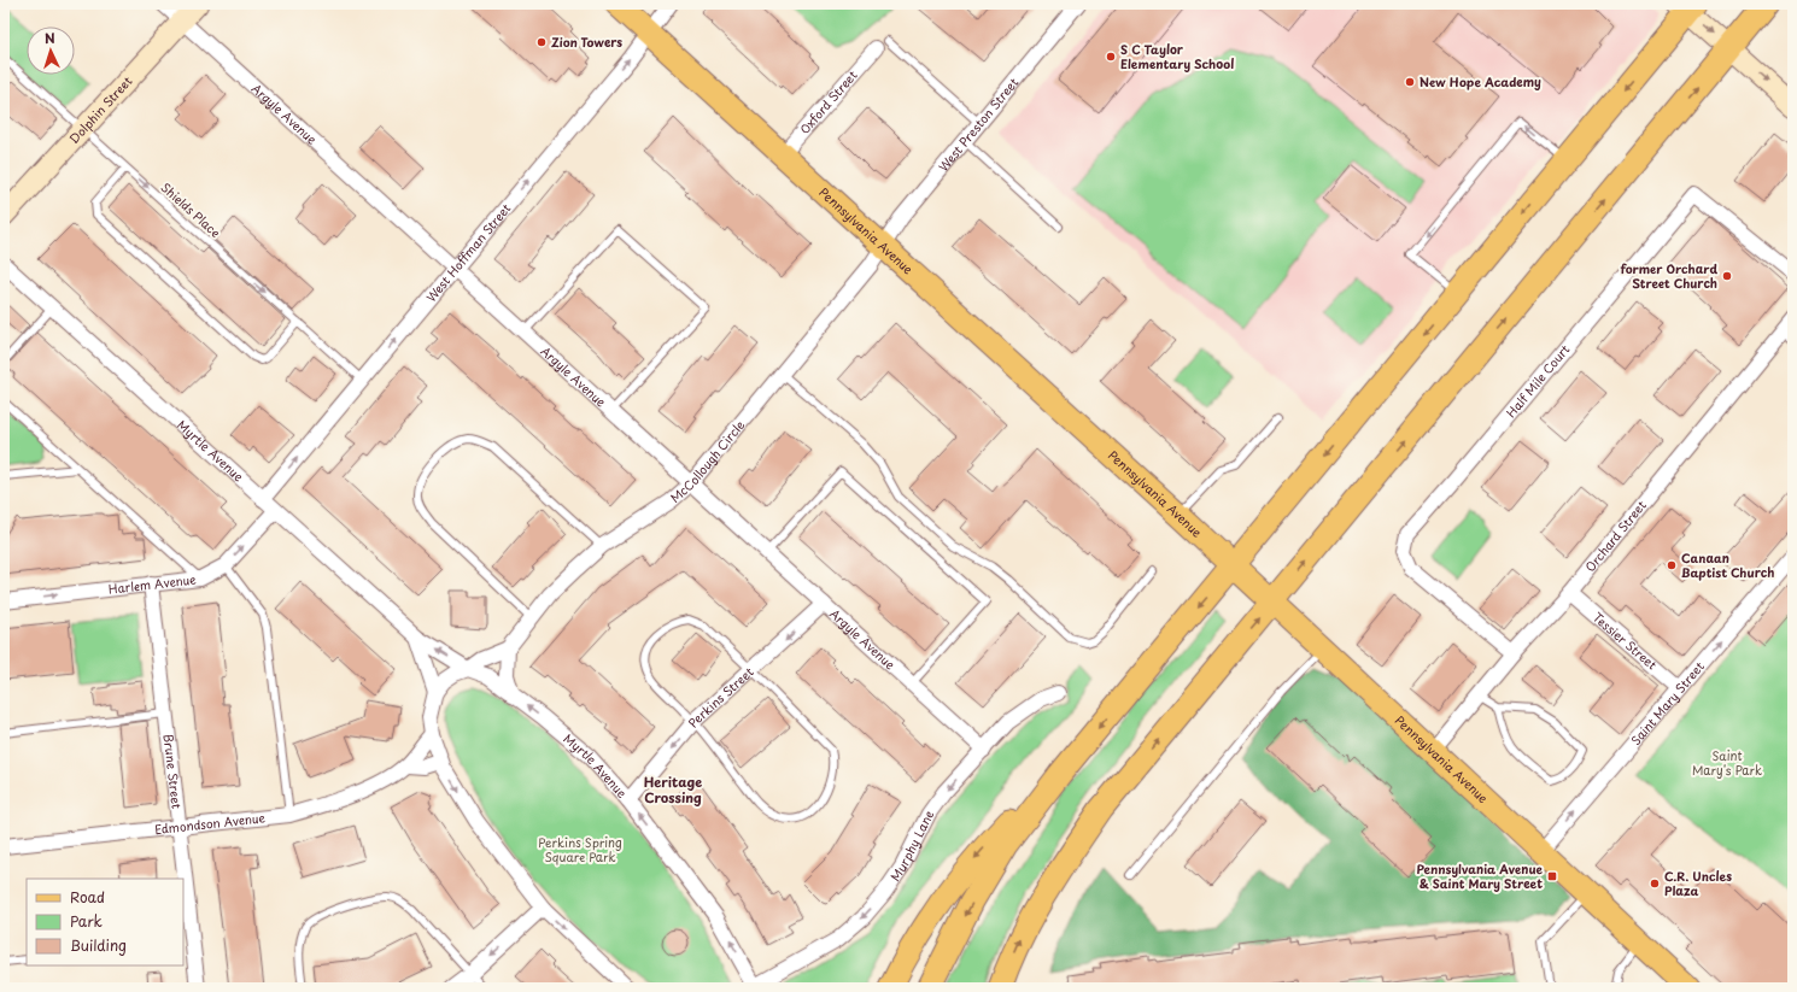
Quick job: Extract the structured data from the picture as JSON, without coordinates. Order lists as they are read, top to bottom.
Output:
{
  "streets": {
    "main road": ["Dolphin Street", "Pennsylvania Avenue"],
    "street": [
      "Oxford Street",
      "Argyle Avenue",
      "West Preston Street",
      "West Hoffman Street",
      "Half Mile Court",
      "Myrtle Avenue",
      "McCollough Circle",
      "Orchard Street",
      "Harlem Avenue",
      "Tessier Street",
      "Perkins Street",
      "Saint Mary Street",
      "Brune Street",
      "Edmondson Avenue",
      "Murphy Lane"
    ],
    "lane": ["Shields Place"]
  },
  "crossings": [
    ["Oxford Street", "Pennsylvania Avenue"],
    ["Dolphin Street", "Argyle Avenue"],
    ["Dolphin Street", "Shields Place"],
    ["Argyle Avenue", "West Hoffman Street"],
    ["Argyle Avenue", "McCollough Circle"],
    ["Argyle Avenue", "Perkins Street"],
    ["Argyle Avenue", "Murphy Lane"],
    ["West Preston Street", "Pennsylvania Avenue"],
    ["West Preston Street", "McCollough Circle"],
    ["Shields Place", "West Hoffman Street"],
    ["Pennsylvania Avenue", "West Hoffman Street"],
    ["Pennsylvania Avenue", "McCollough Circle"],
    ["Pennsylvania Avenue", "Orchard Street"],
    ["Pennsylvania Avenue", "Saint Mary Street"],
    ["West Hoffman Street", "Myrtle Avenue"],
    ["Half Mile Court", "Orchard Street"],
    ["Myrtle Avenue", "Harlem Avenue"],
    ["Myrtle Avenue", "Perkins Street"],
    ["Myrtle Avenue", "Murphy Lane"],
    ["Orchard Street", "Tessier Street"],
    ["Harlem Avenue", "Brune Street"],
    ["Tessier Street", "Saint Mary Street"],
    ["Brune Street", "Edmondson Avenue"]
  ],
  "one_way": [
    "Shields Place",
    "West Hoffman Street",
    "Harlem Avenue",
    "Perkins Street",
    "Saint Mary Street",
    "Murphy Lane"
  ],
  "districts": ["Heritage Crossing"],
  "parks": ["Saint Mary's Park", "Perkins Spring Square Park"],
  "places": {
    "other": [
      "Zion Towers",
      "S C Taylor Elementary School",
      "New Hope Academy",
      "former Orchard Street Church",
      "Canaan Baptist Church",
      "C.R. Uncles Plaza"
    ],
    "transit": ["Pennsylvania Avenue & Saint Mary Street"]
  },
  "legend": ["Road", "Park", "Building"],
  "north": "top"
}
